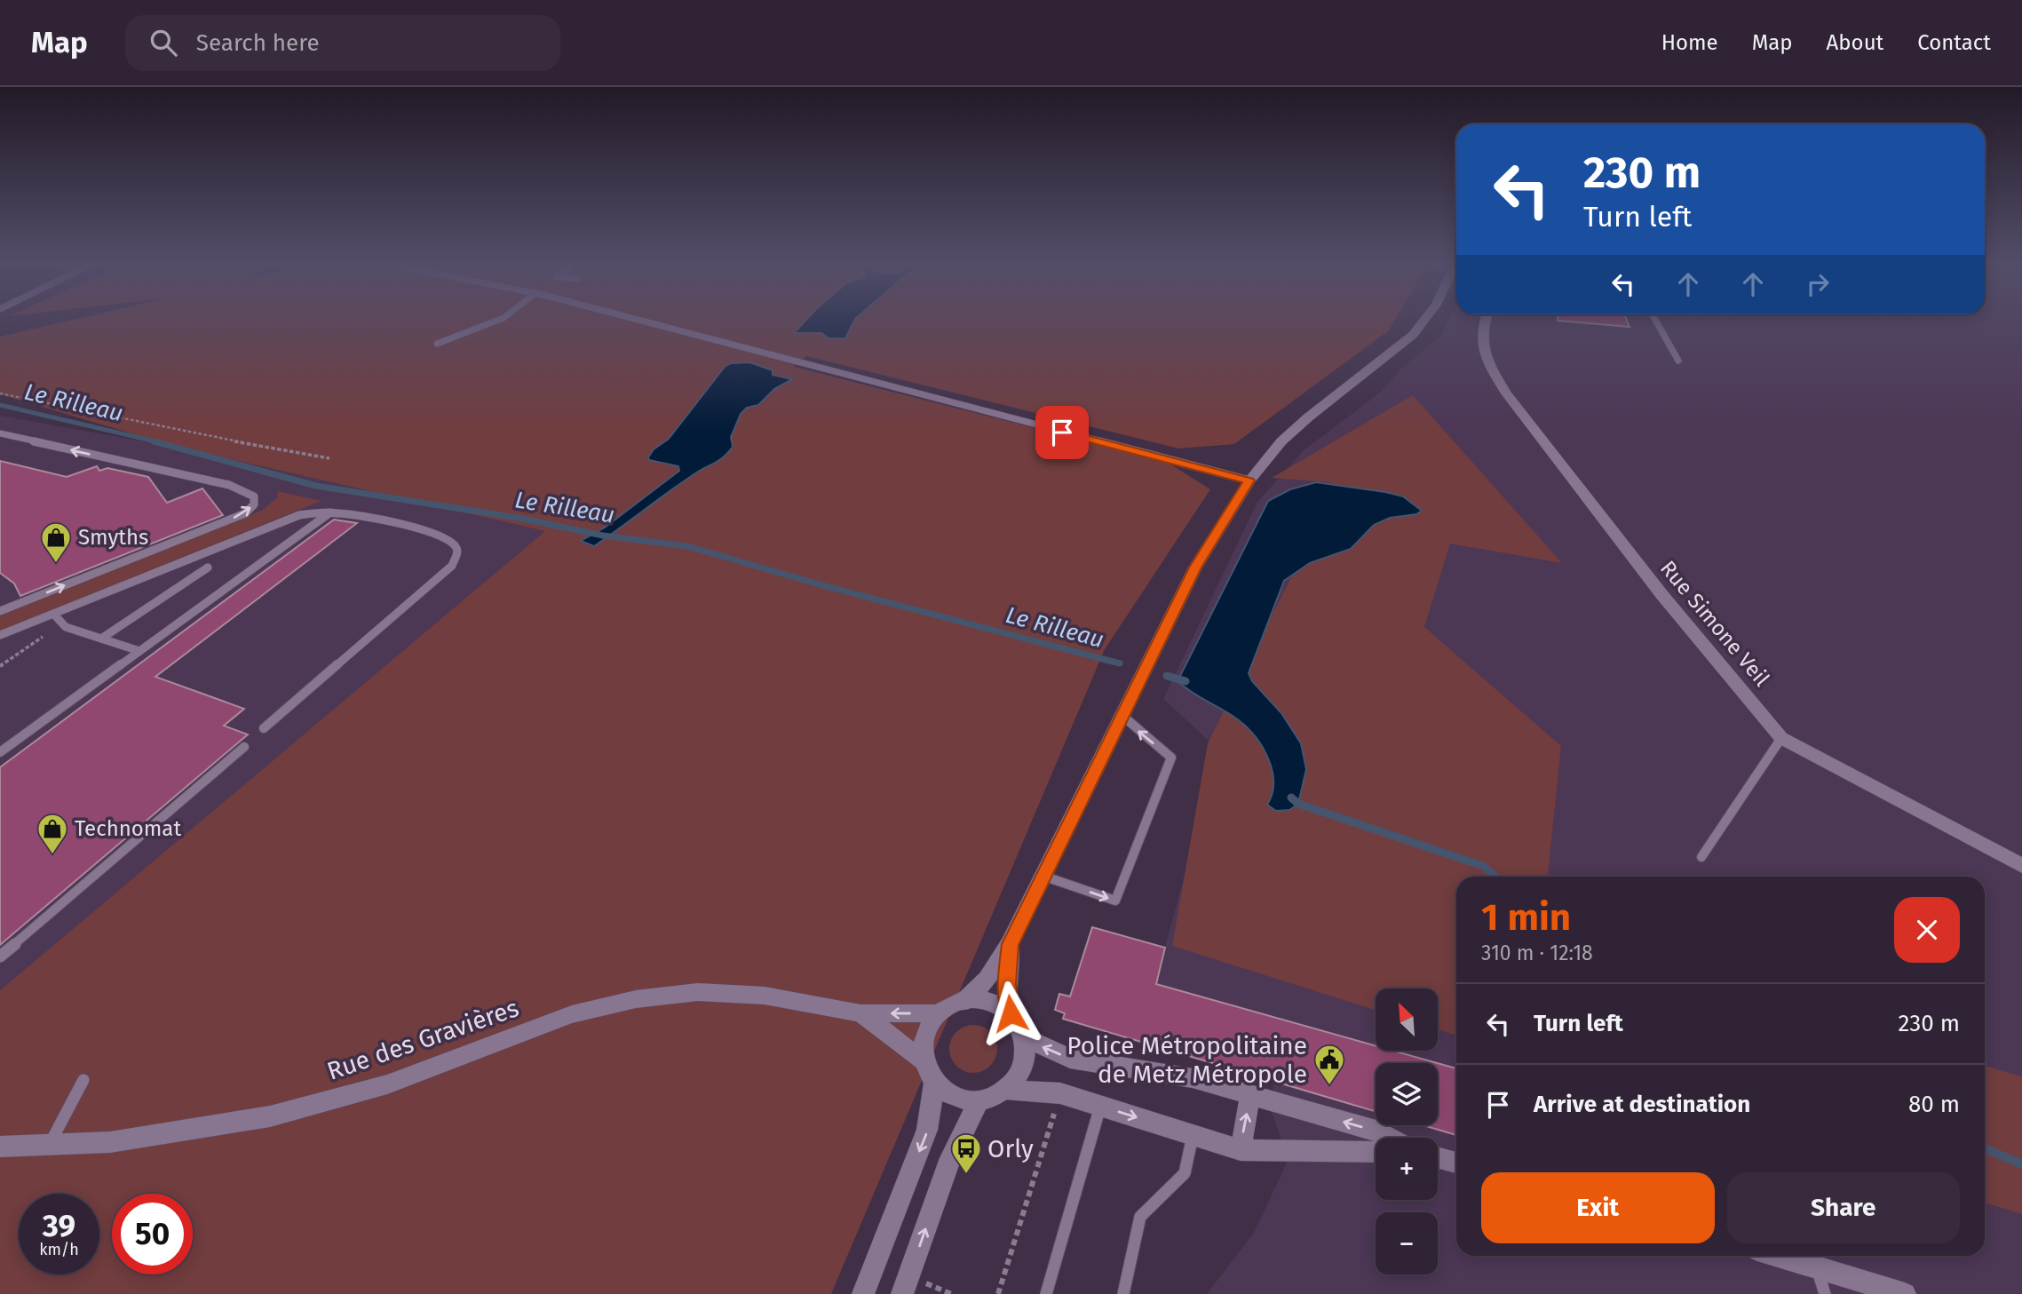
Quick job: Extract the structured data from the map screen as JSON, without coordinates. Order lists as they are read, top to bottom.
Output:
{
  "streets": {
    "main road": ["Rue Simone Veil", "Rue des Gravières"]
  },
  "water": ["Le Rilleau"],
  "places": {
    "shop": ["Smyths", "Technomat"],
    "public building": ["Police Métropolitaine de Metz Métropole"],
    "bus stop": ["Orly"]
  },
  "north": "top left",
  "page": {
    "header": "Map",
    "search": "Search here",
    "nav": [
      "Home",
      "Map",
      "About",
      "Contact"
    ],
    "turn": ["230 m", "Turn left"],
    "heading": ["1 min", "310 m · 12:18"],
    "list": [
      {
        "name": "Turn left",
        "value": "230 m"
      },
      {
        "name": "Arrive at destination",
        "value": "80 m"
      }
    ],
    "map_buttons": ["+", "−"],
    "buttons": ["Exit", "Share"],
    "speed": "39 km/h",
    "limit": "50"
  }
}
